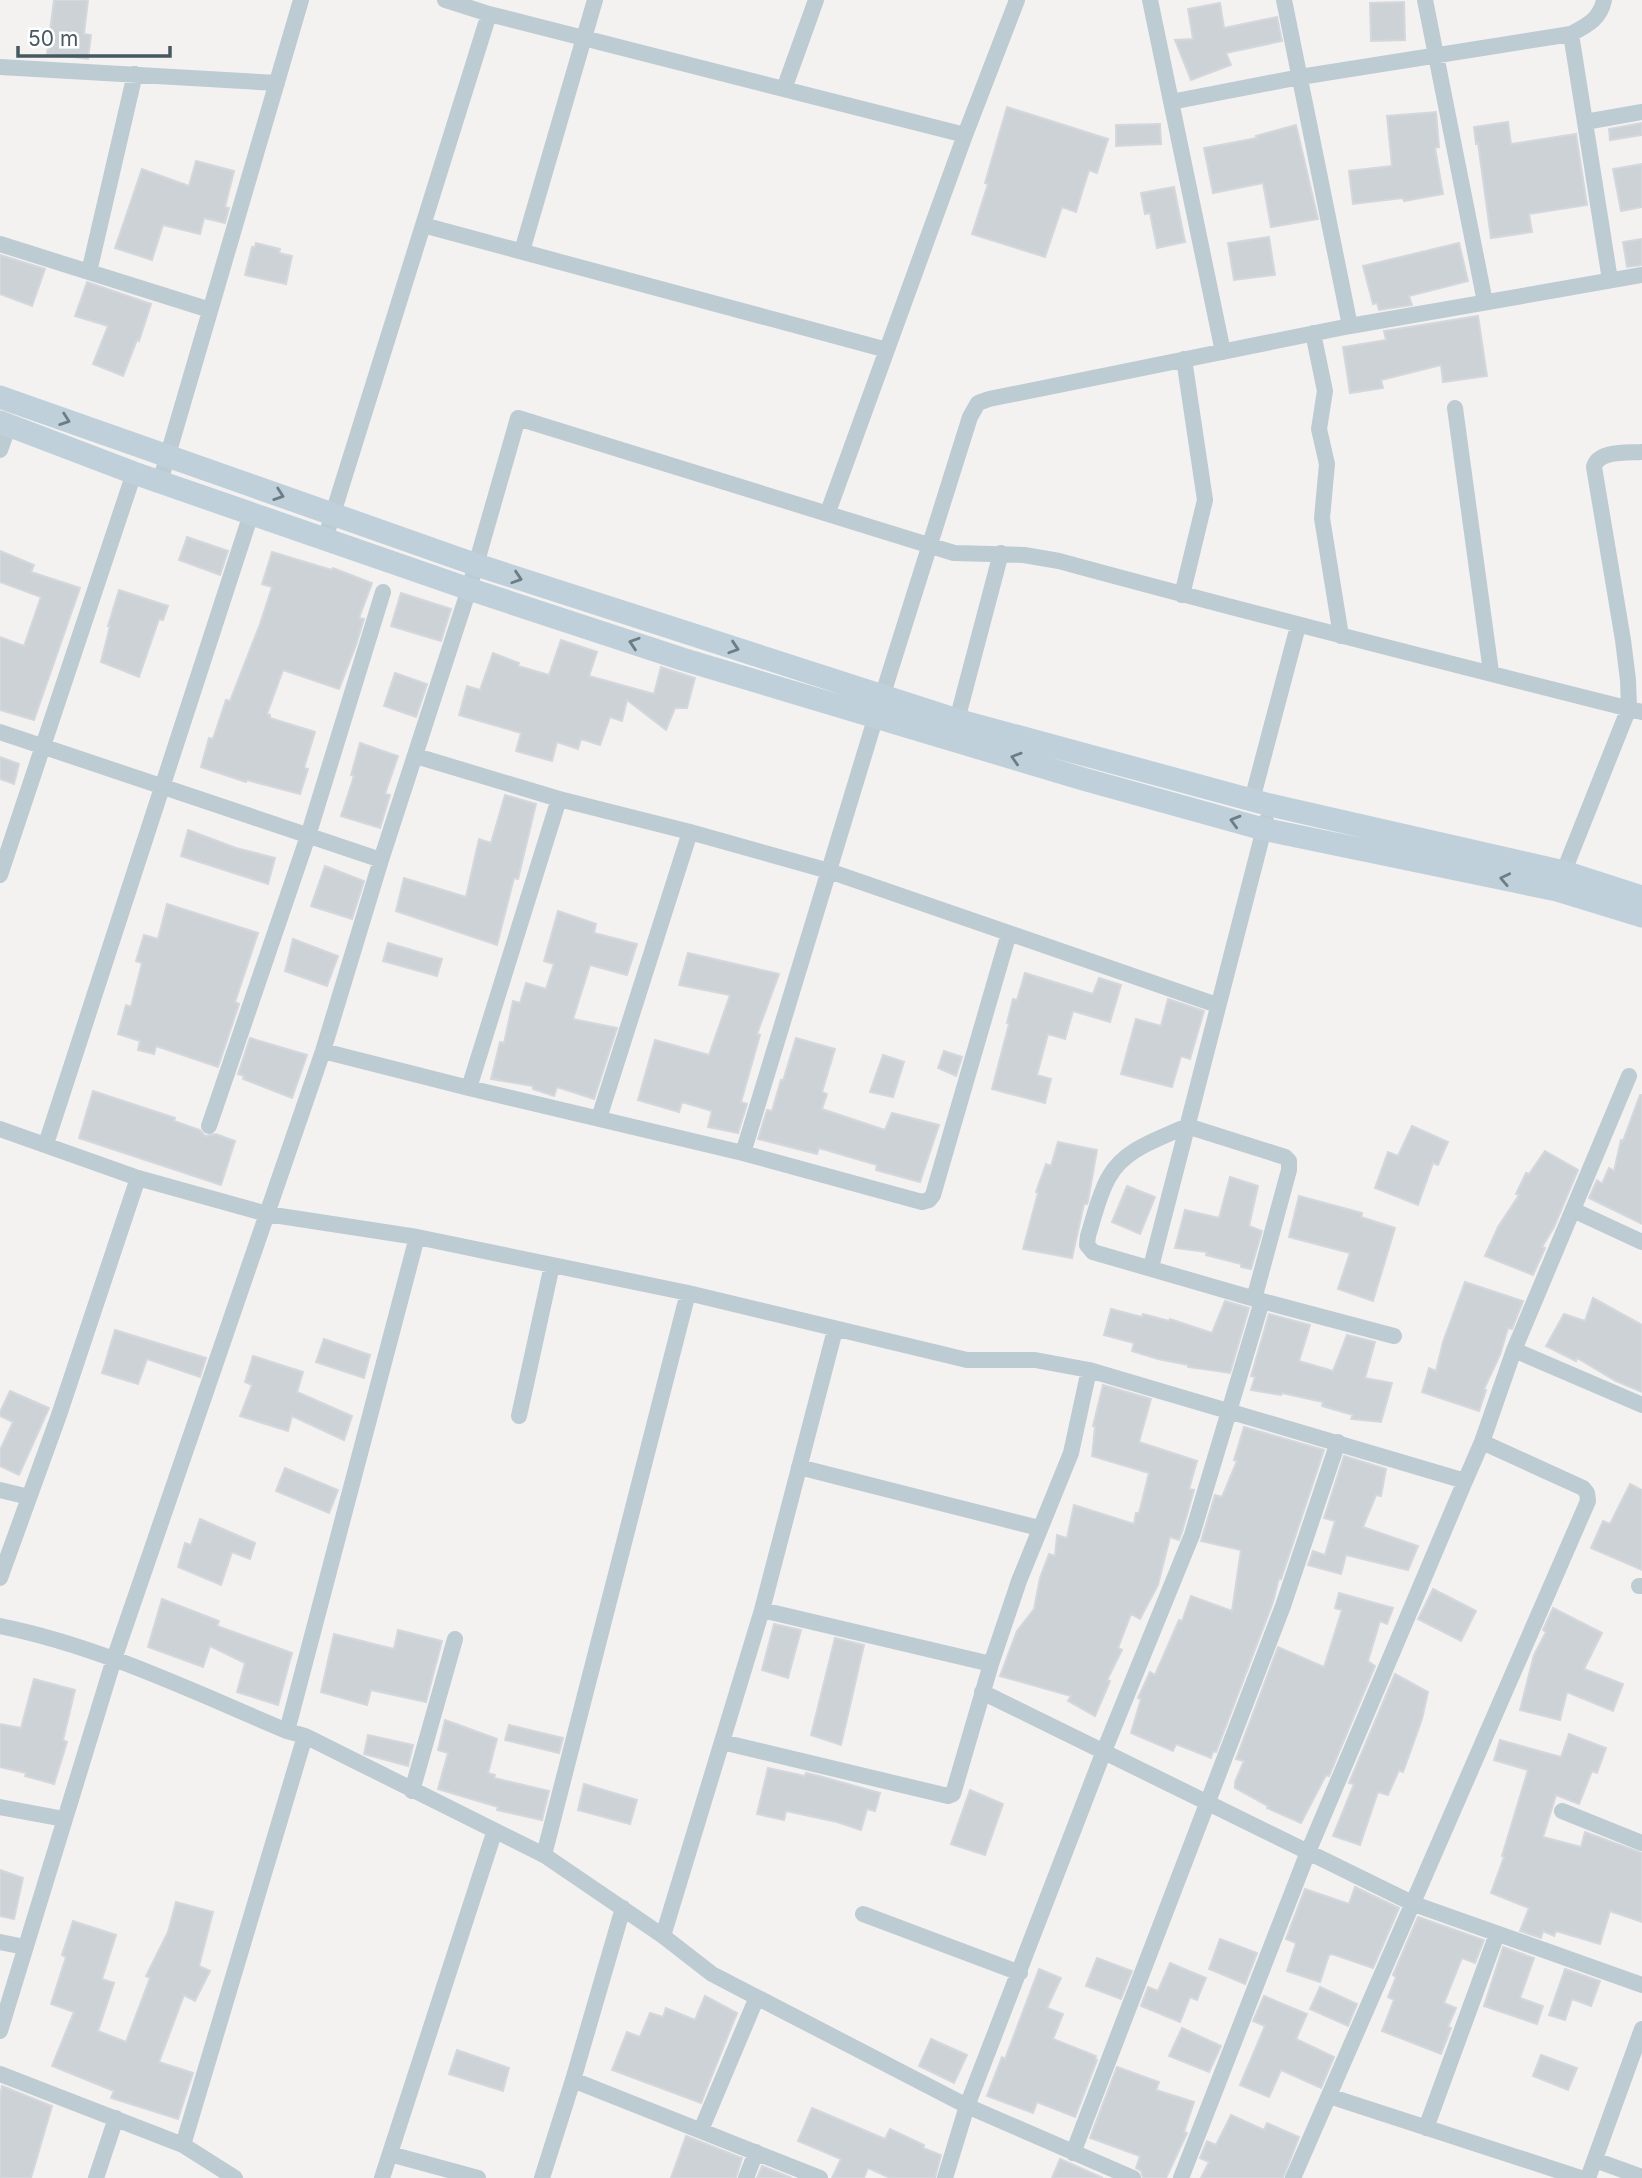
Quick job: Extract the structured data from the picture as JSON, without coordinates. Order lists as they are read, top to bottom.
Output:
{
  "scale_bar": "50 m"
}
